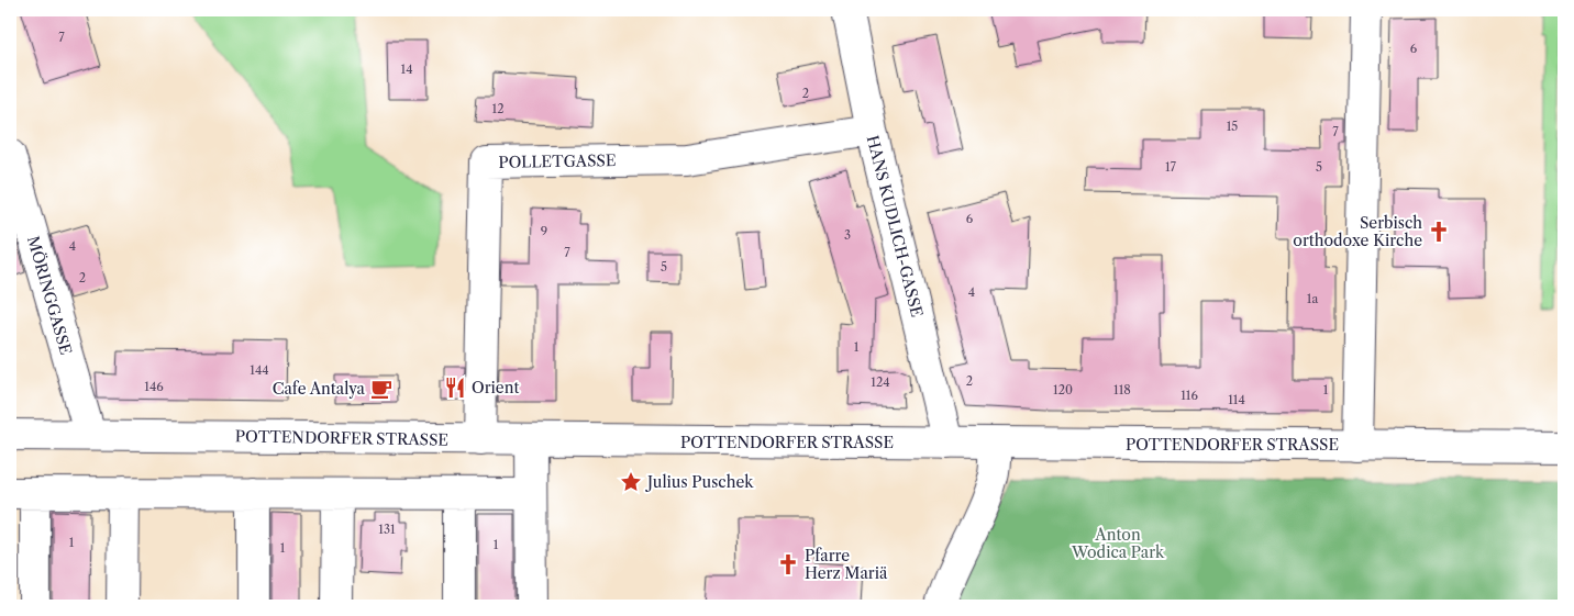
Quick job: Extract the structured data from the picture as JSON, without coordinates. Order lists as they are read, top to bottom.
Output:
{
  "streets": {
    "street": [
      "POLLETGASSE",
      "HANS KUDLICH-GASSE",
      "MÖRINGGASSE",
      "POTTENDORFER STRASSE"
    ]
  },
  "crossings": [
    ["POLLETGASSE", "HANS KUDLICH-GASSE"],
    ["POLLETGASSE", "POTTENDORFER STRASSE"],
    ["HANS KUDLICH-GASSE", "POTTENDORFER STRASSE"],
    ["MÖRINGGASSE", "POTTENDORFER STRASSE"]
  ],
  "parks": ["Anton Wodica Park"],
  "places": {
    "church": ["Serbisch orthodoxe Kirche", "Pfarre Herz Mariä"],
    "restaurant": ["Orient"],
    "cafe": ["Cafe Antalya"],
    "place": ["Julius Puschek"]
  },
  "house_numbers": [
    "7",
    "6",
    "14",
    "2",
    "12",
    "15",
    "7",
    "17",
    "5",
    "6",
    "9",
    "3",
    "4",
    "7",
    "5",
    "2",
    "4",
    "1a",
    "1",
    "144",
    "2",
    "124",
    "146",
    "120",
    "118",
    "1",
    "116",
    "114",
    "131",
    "1",
    "1",
    "1"
  ]
}
